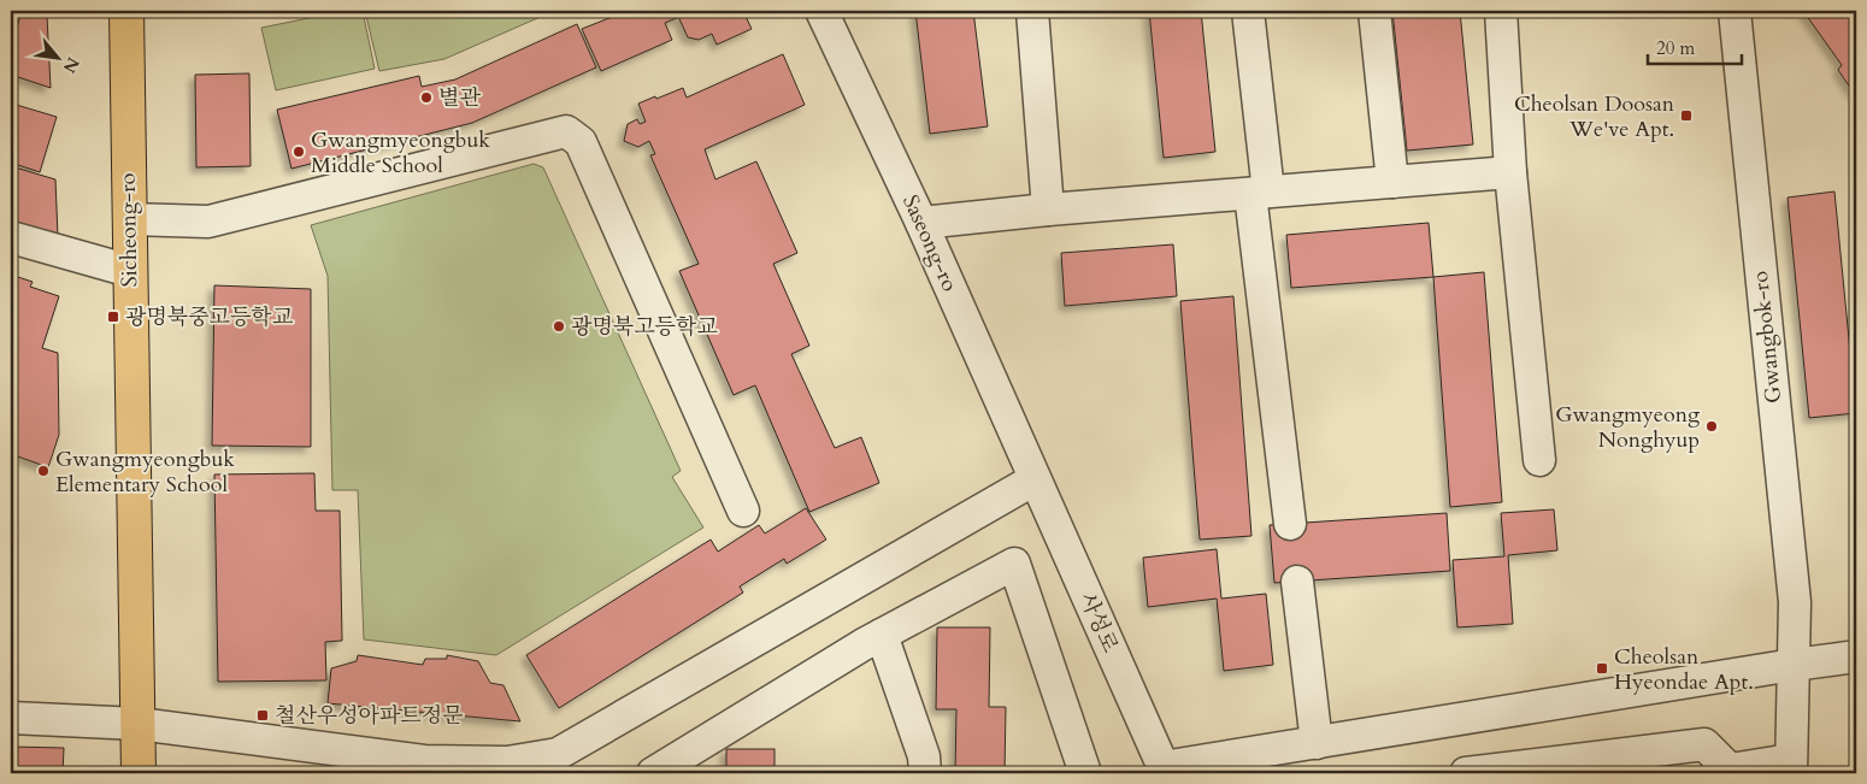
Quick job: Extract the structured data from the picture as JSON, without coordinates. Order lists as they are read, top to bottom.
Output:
{
  "streets": {
    "main road": ["Sicheong-ro"],
    "street": ["Saseong-ro", "Gwangbok-ro", "사성로"]
  },
  "crossings": [
    ["Saseong-ro", "사성로"]
  ],
  "places": {
    "other": [
      "별관",
      "Gwangmyeongbuk Middle School",
      "광명북고등학교",
      "Gwangmyeong Nonghyup",
      "Gwangmyeongbuk Elementary School"
    ],
    "transit": [
      "Cheolsan Doosan We've Apt.",
      "광명북중고등학교",
      "Cheolsan Hyeondae Apt.",
      "철산우성아파트정문"
    ]
  },
  "scale_bar": "20 m",
  "north": "bottom right"
}
